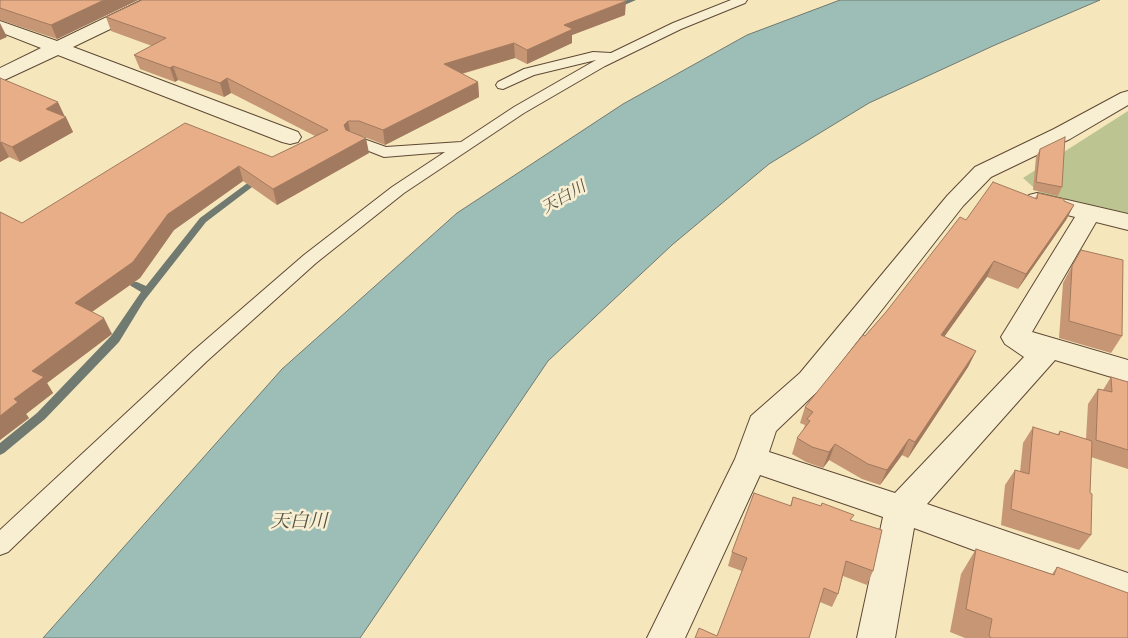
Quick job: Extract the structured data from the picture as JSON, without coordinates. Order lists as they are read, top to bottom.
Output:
{
  "water": ["天白川"]
}
